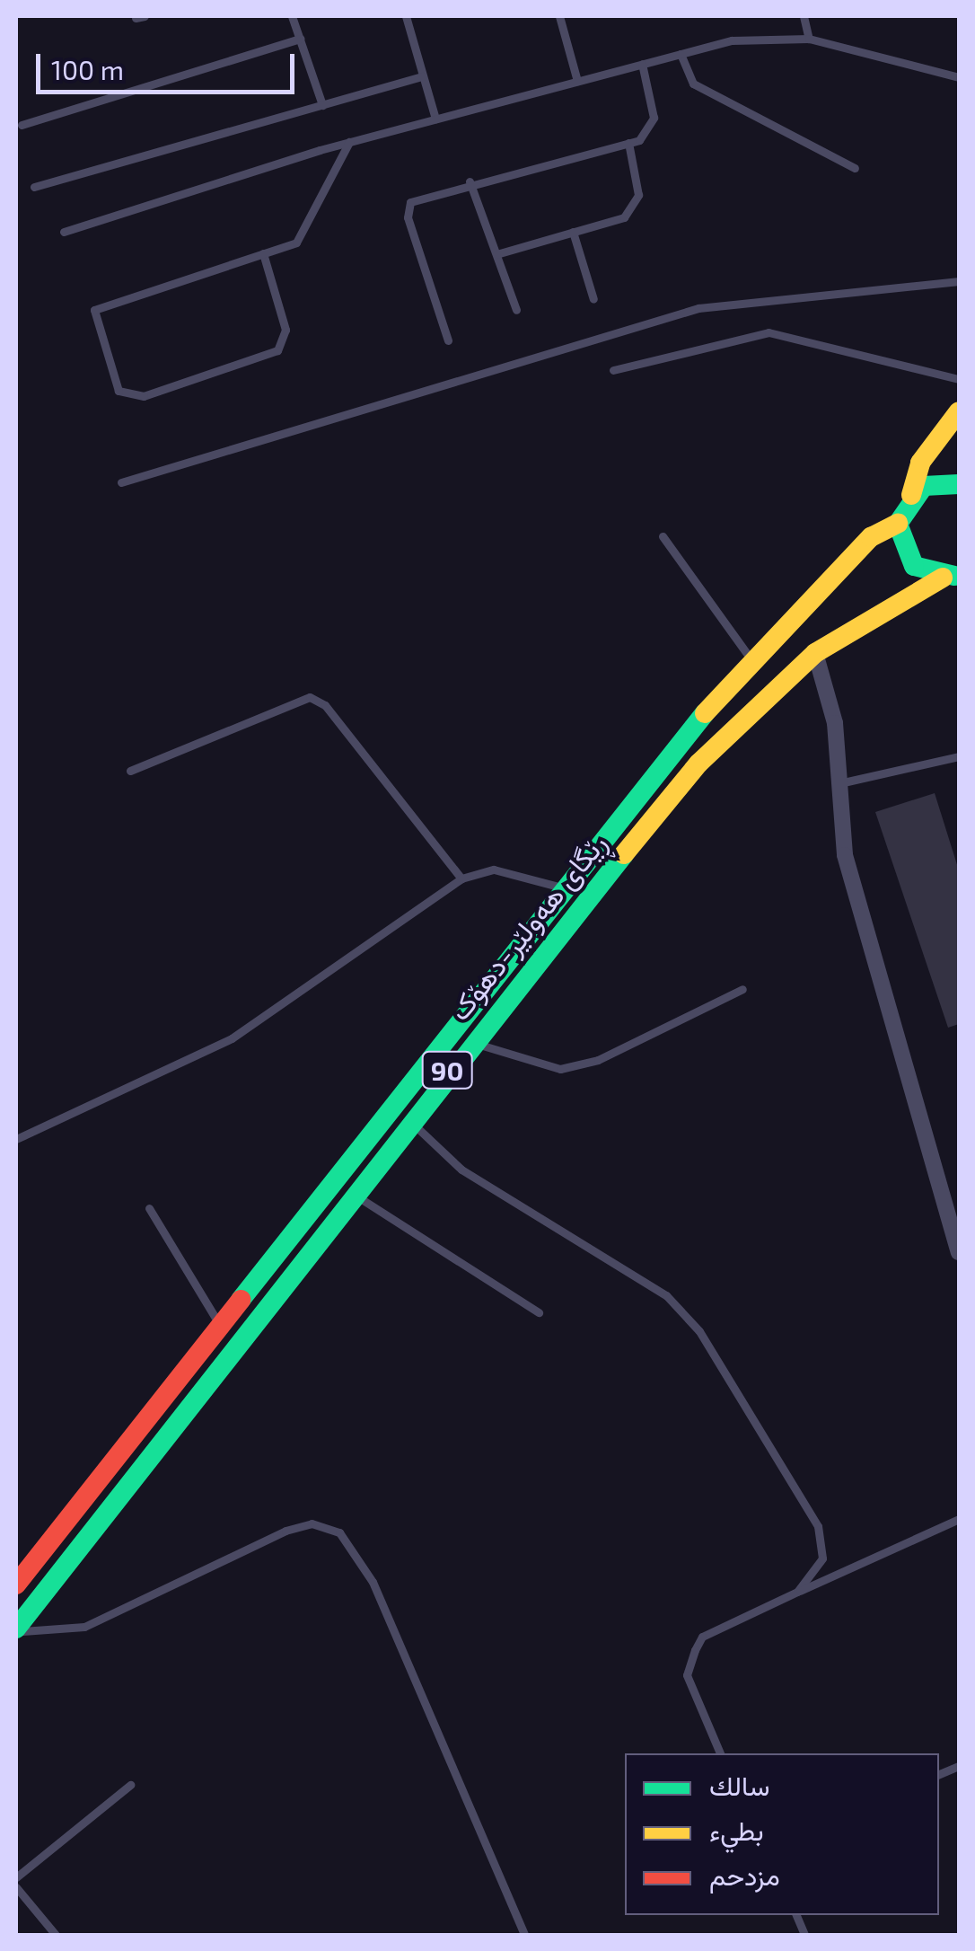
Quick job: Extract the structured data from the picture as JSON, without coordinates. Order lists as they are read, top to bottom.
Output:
{
  "streets": {
    "main road": ["ڕێگای هەولێر-دهۆک", "90"]
  },
  "crossings": [
    ["ڕێگای هەولێر-دهۆک", "90"]
  ],
  "legend": ["سالك", "بطيء", "مزدحم"],
  "scale_bar": "100 m"
}
